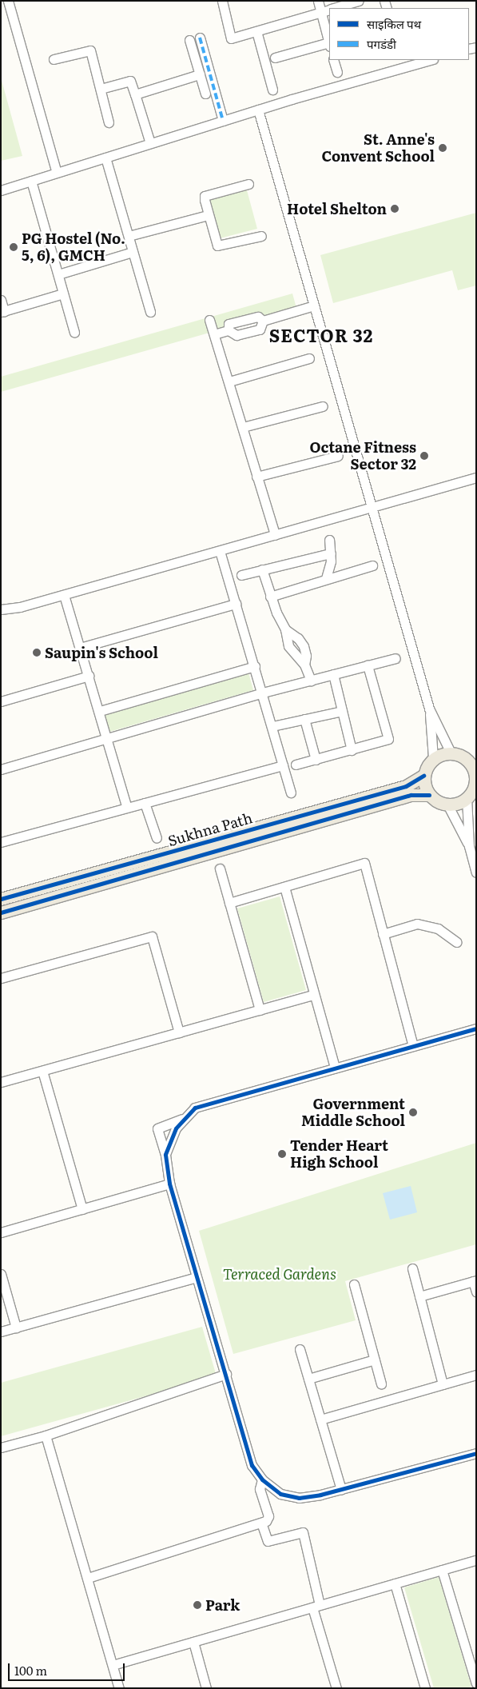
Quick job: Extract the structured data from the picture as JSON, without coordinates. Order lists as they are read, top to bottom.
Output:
{
  "streets": {
    "main road": ["Sukhna Path"]
  },
  "districts": ["SECTOR 32"],
  "parks": ["Terraced Gardens"],
  "places": [
    "St. Anne's Convent School",
    "Hotel Shelton",
    "PG Hostel (No. 5, 6), GMCH",
    "Octane Fitness Sector 32",
    "Saupin's School",
    "Government Middle School",
    "Tender Heart High School",
    "Park"
  ],
  "legend": ["साइकिल पथ", "पगडंडी"],
  "scale_bar": "100 m"
}
